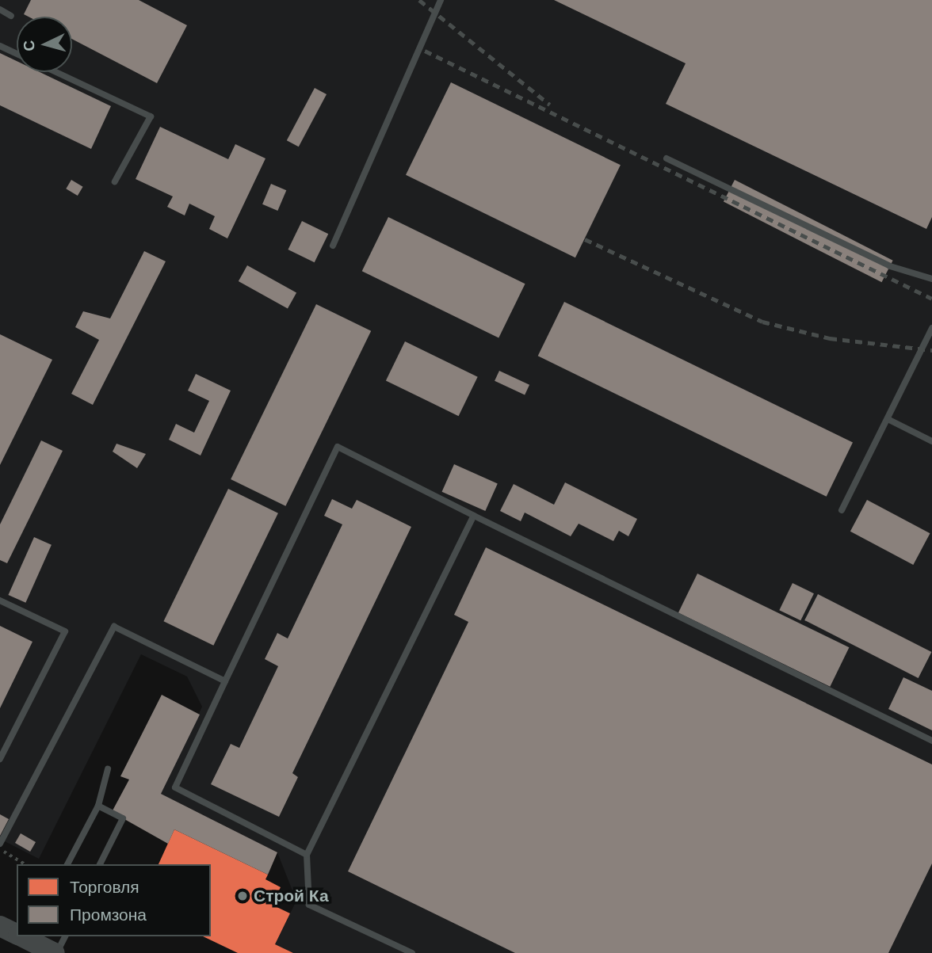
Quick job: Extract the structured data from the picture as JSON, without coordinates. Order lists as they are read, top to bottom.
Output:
{
  "places": ["Строй Ка"],
  "legend": ["Торговля", "Промзона"],
  "north": "left"
}
